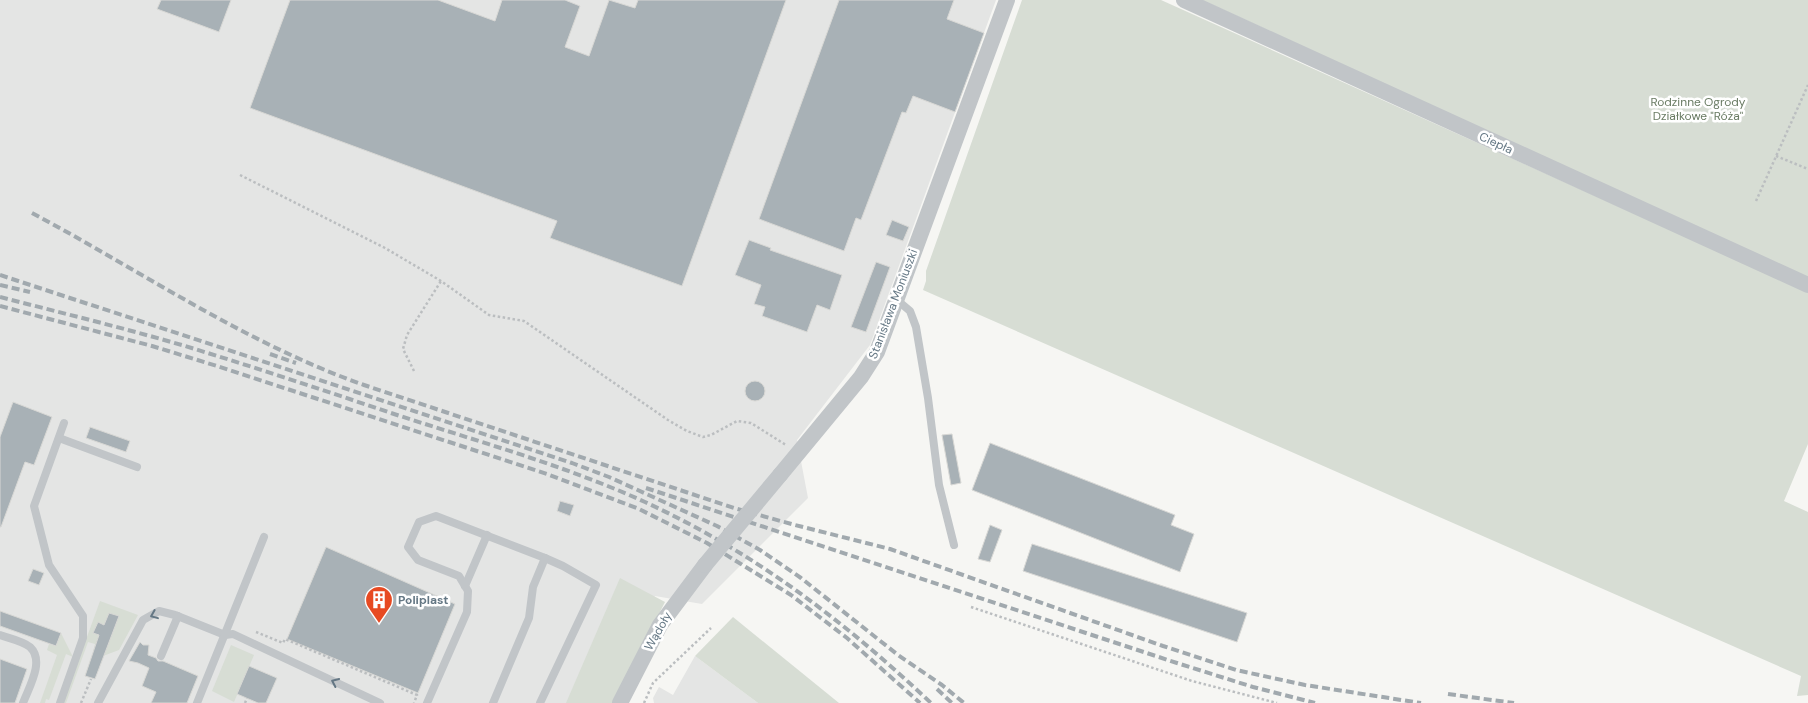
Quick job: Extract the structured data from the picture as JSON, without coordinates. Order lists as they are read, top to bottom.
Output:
{
  "streets": {
    "street": ["Ciepła", "Stanisława Moniuszki", "Wądoły"]
  },
  "crossings": [
    ["Stanisława Moniuszki", "Wądoły"]
  ],
  "parks": ["Rodzinne Ogrody Działkowe \"Róża\""],
  "places": {
    "building": ["Poliplast"]
  }
}
